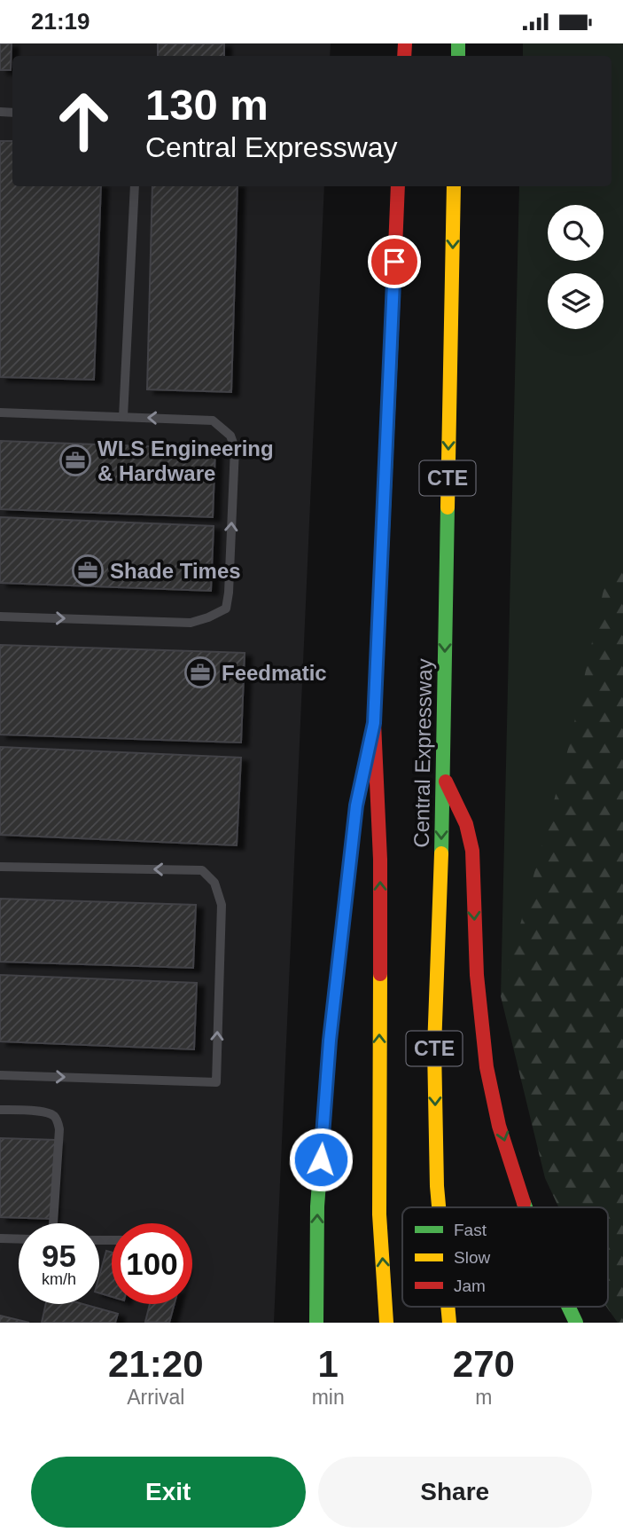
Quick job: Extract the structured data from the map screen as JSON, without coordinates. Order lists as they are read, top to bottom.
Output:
{
  "streets": {
    "highway": ["CTE", "Central Expressway"]
  },
  "places": {
    "office": ["WLS Engineering & Hardware", "Shade Times", "Feedmatic"]
  },
  "legend": ["Fast", "Slow", "Jam"],
  "page": {
    "status": "21:19",
    "turn": ["130 m", "Central Expressway"],
    "speed": "95 km/h",
    "limit": "100",
    "eta": [
      "21:20",
      "Arrival",
      "1",
      "min",
      "270",
      "m"
    ],
    "buttons": ["Exit", "Share"]
  }
}
